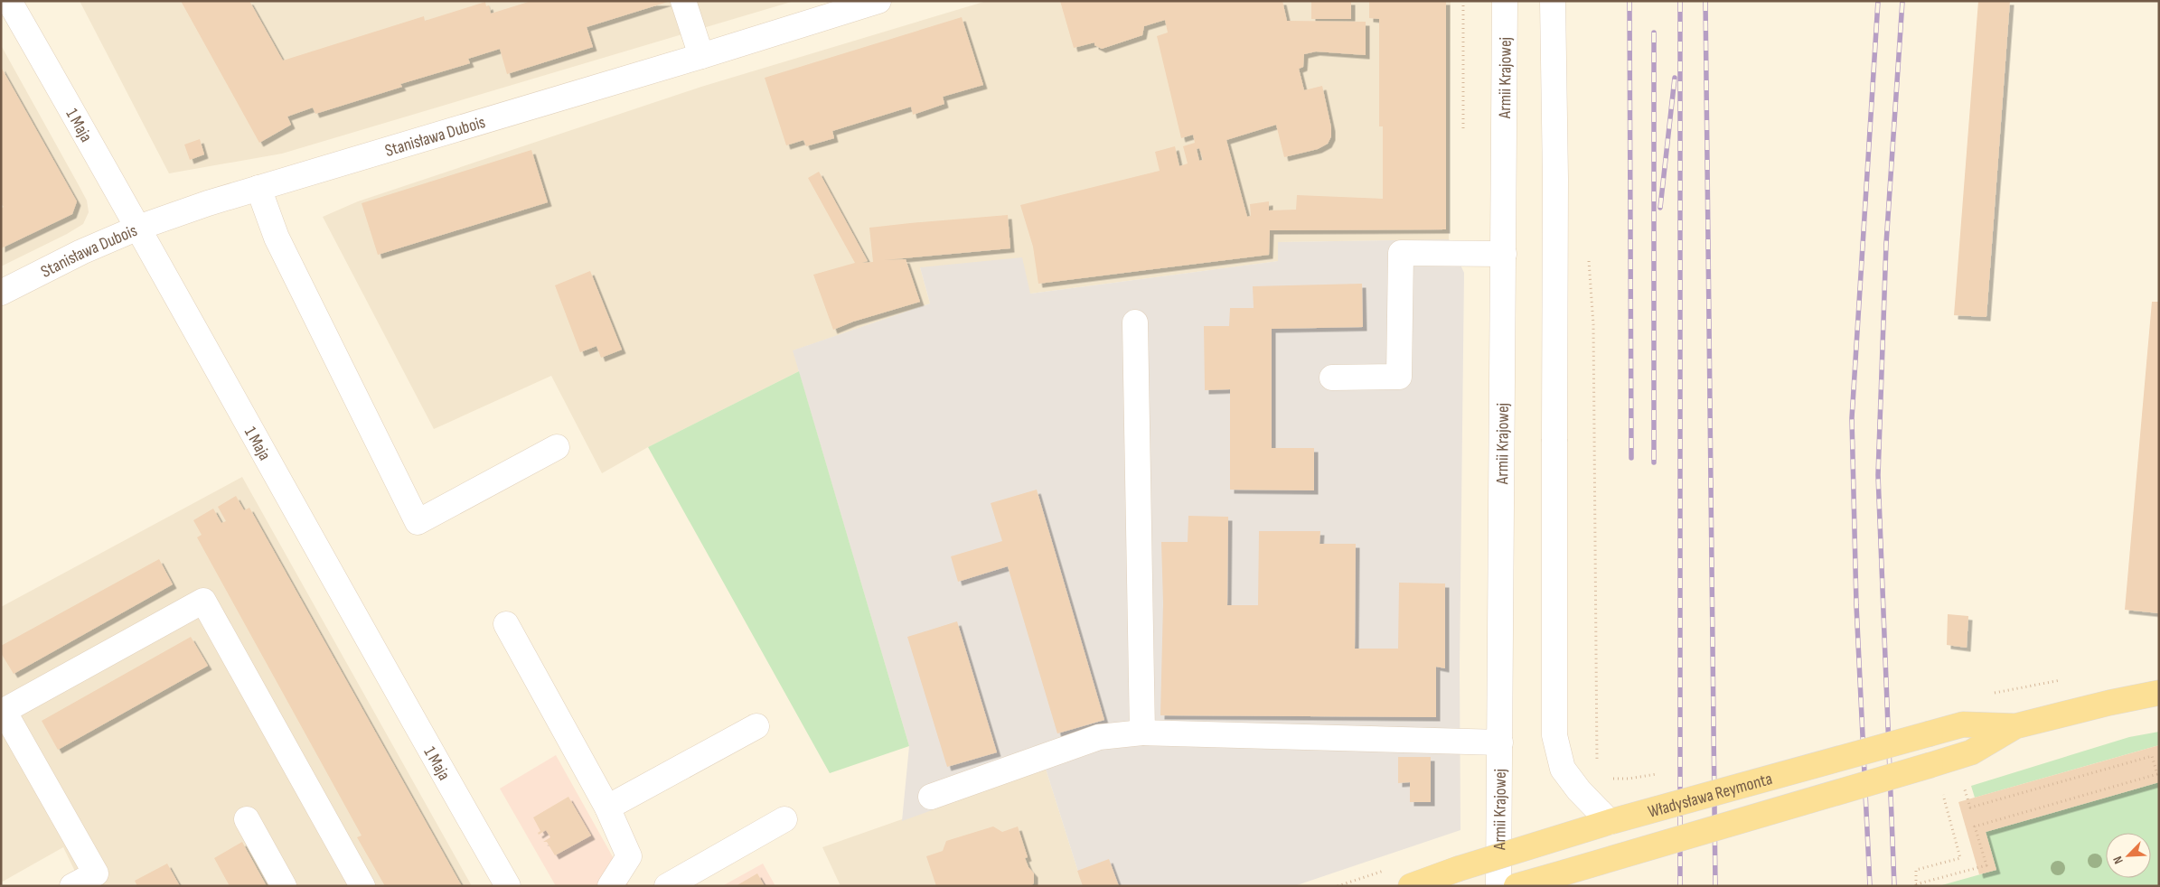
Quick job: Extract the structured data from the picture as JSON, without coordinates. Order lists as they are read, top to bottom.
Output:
{
  "streets": {
    "main road": ["Władysława Reymonta"],
    "street": ["Armii Krajowej", "1 Maja", "Stanisława Dubois"]
  },
  "crossings": [
    ["1 Maja", "Stanisława Dubois"]
  ],
  "north": "bottom left"
}
